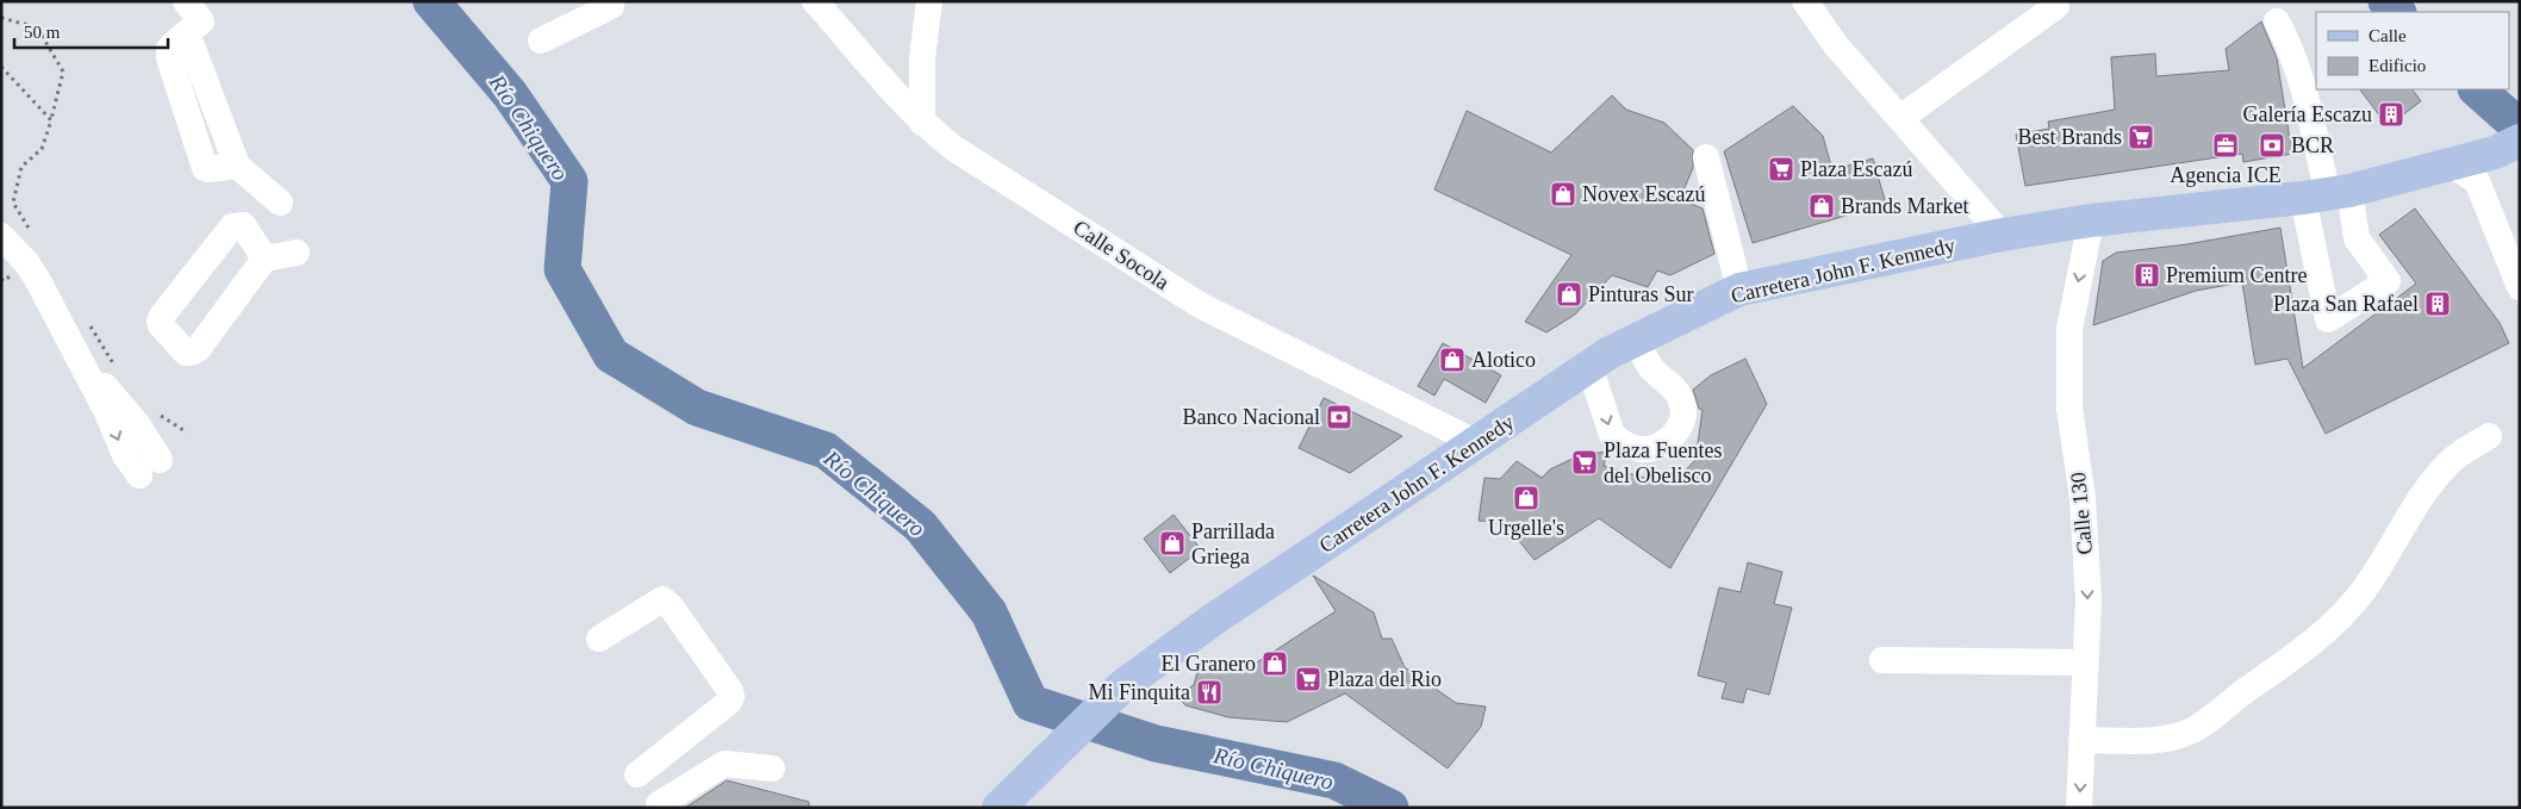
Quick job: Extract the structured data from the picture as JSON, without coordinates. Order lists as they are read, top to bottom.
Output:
{
  "streets": {
    "main road": ["Carretera John F. Kennedy"],
    "street": ["Calle Socola", "Calle 130"]
  },
  "crossings": [
    ["Calle Socola", "Carretera John F. Kennedy"],
    ["Carretera John F. Kennedy", "Calle 130"]
  ],
  "one_way": ["Calle 130"],
  "water": ["Río Chiquero"],
  "places": {
    "building": ["Galería Escazu", "Premium Centre", "Plaza San Rafael"],
    "supermarket": [
      "Best Brands",
      "Plaza Escazú",
      "Plaza Fuentes del Obelisco",
      "Plaza del Rio"
    ],
    "office": ["Agencia ICE"],
    "bank": ["BCR", "Banco Nacional"],
    "shop": [
      "Novex Escazú",
      "Brands Market",
      "Pinturas Sur",
      "Alotico",
      "Urgelle's",
      "Parrillada Griega",
      "El Granero"
    ],
    "restaurant": ["Mi Finquita"]
  },
  "legend": ["Calle", "Edificio"],
  "scale_bar": "50 m"
}
